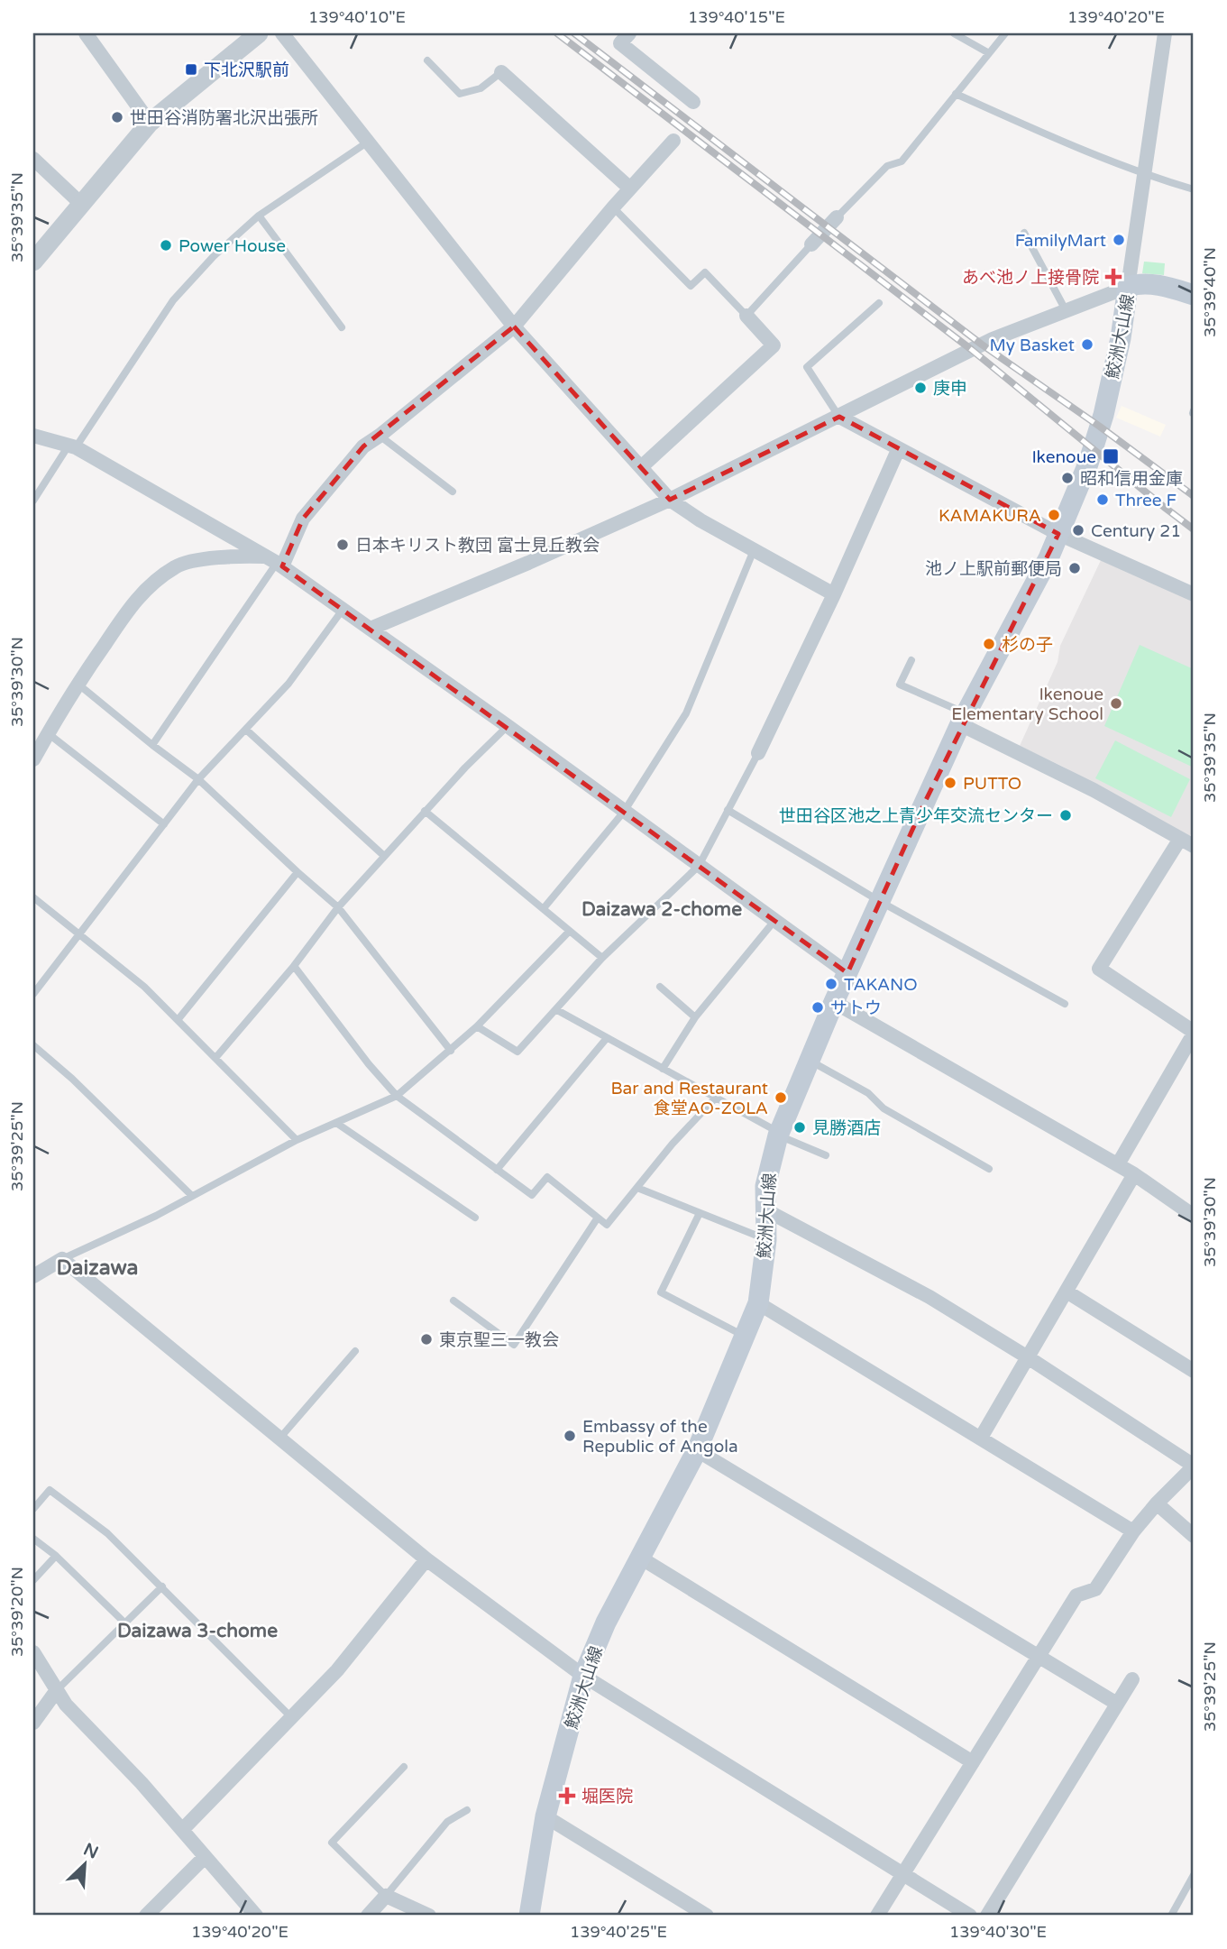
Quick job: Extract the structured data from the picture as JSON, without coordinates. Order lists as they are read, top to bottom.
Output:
{
  "streets": {
    "main road": ["鮫洲大山線"]
  },
  "districts": ["Daizawa 2-chome", "Daizawa", "Daizawa 3-chome"],
  "places": {
    "transit": ["下北沢駅前", "Ikenoue"],
    "other": [
      "世田谷消防署北沢出張所",
      "FamilyMart",
      "Power House",
      "My Basket",
      "庚申",
      "昭和信用金庫",
      "Three F",
      "KAMAKURA",
      "Century 21",
      "日本キリスト教団 富士見丘教会",
      "池ノ上駅前郵便局",
      "杉の子",
      "Ikenoue Elementary School",
      "PUTTO",
      "世田谷区池之上青少年交流センター",
      "TAKANO",
      "サトウ",
      "Bar and Restaurant 食堂AO-ZOLA",
      "見勝酒店",
      "東京聖三一教会",
      "Embassy of the Republic of Angola"
    ],
    "health": ["あべ池ノ上接骨院", "堀医院"]
  },
  "north": "top right",
  "coordinates": [
    "139°40'10\"E",
    "139°40'15\"E",
    "139°40'20\"E",
    "35°39'35\"N",
    "35°39'40\"N",
    "35°39'30\"N",
    "35°39'25\"N",
    "35°39'20\"N",
    "139°40'25\"E",
    "139°40'30\"E"
  ]
}
